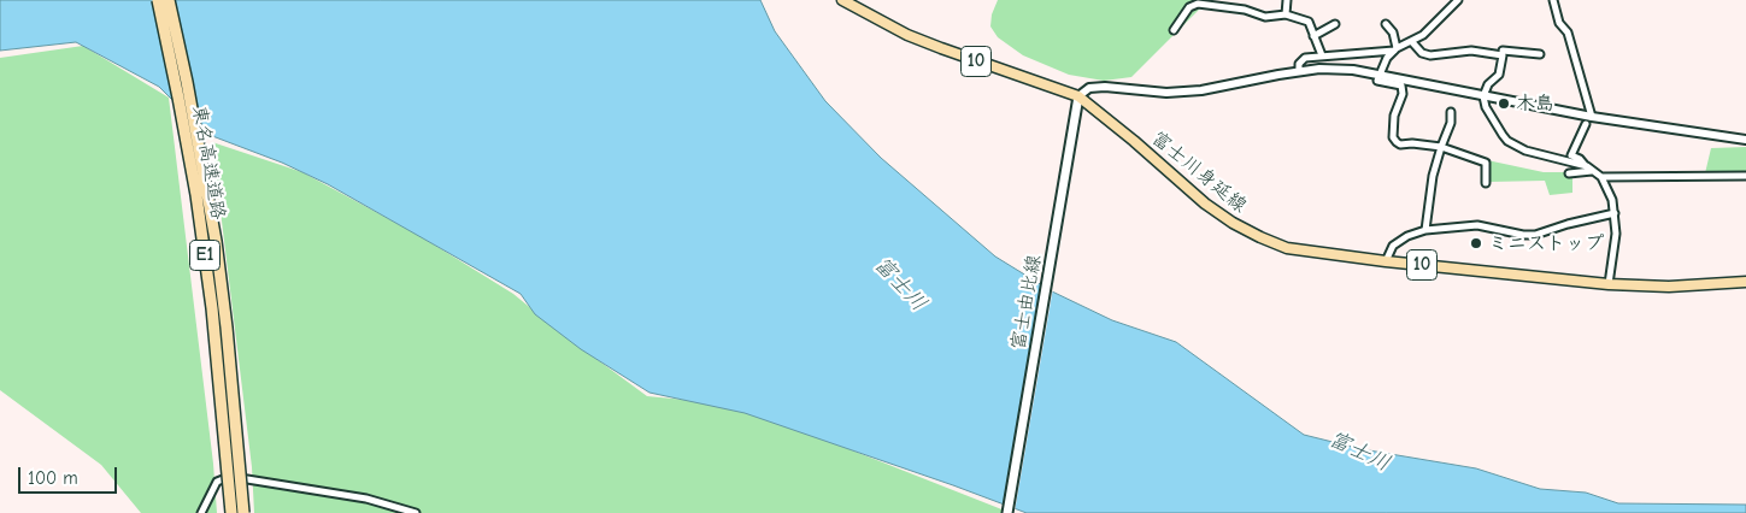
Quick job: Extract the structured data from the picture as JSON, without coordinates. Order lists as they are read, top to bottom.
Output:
{
  "streets": {
    "highway": ["東名高速道路", "E1"],
    "main road": ["10", "富士川身延線", "富士由比線"]
  },
  "crossings": [
    ["富士川身延線", "富士由比線"]
  ],
  "water": ["富士川"],
  "places": ["木島", "ミニストップ"],
  "scale_bar": "100 m"
}
